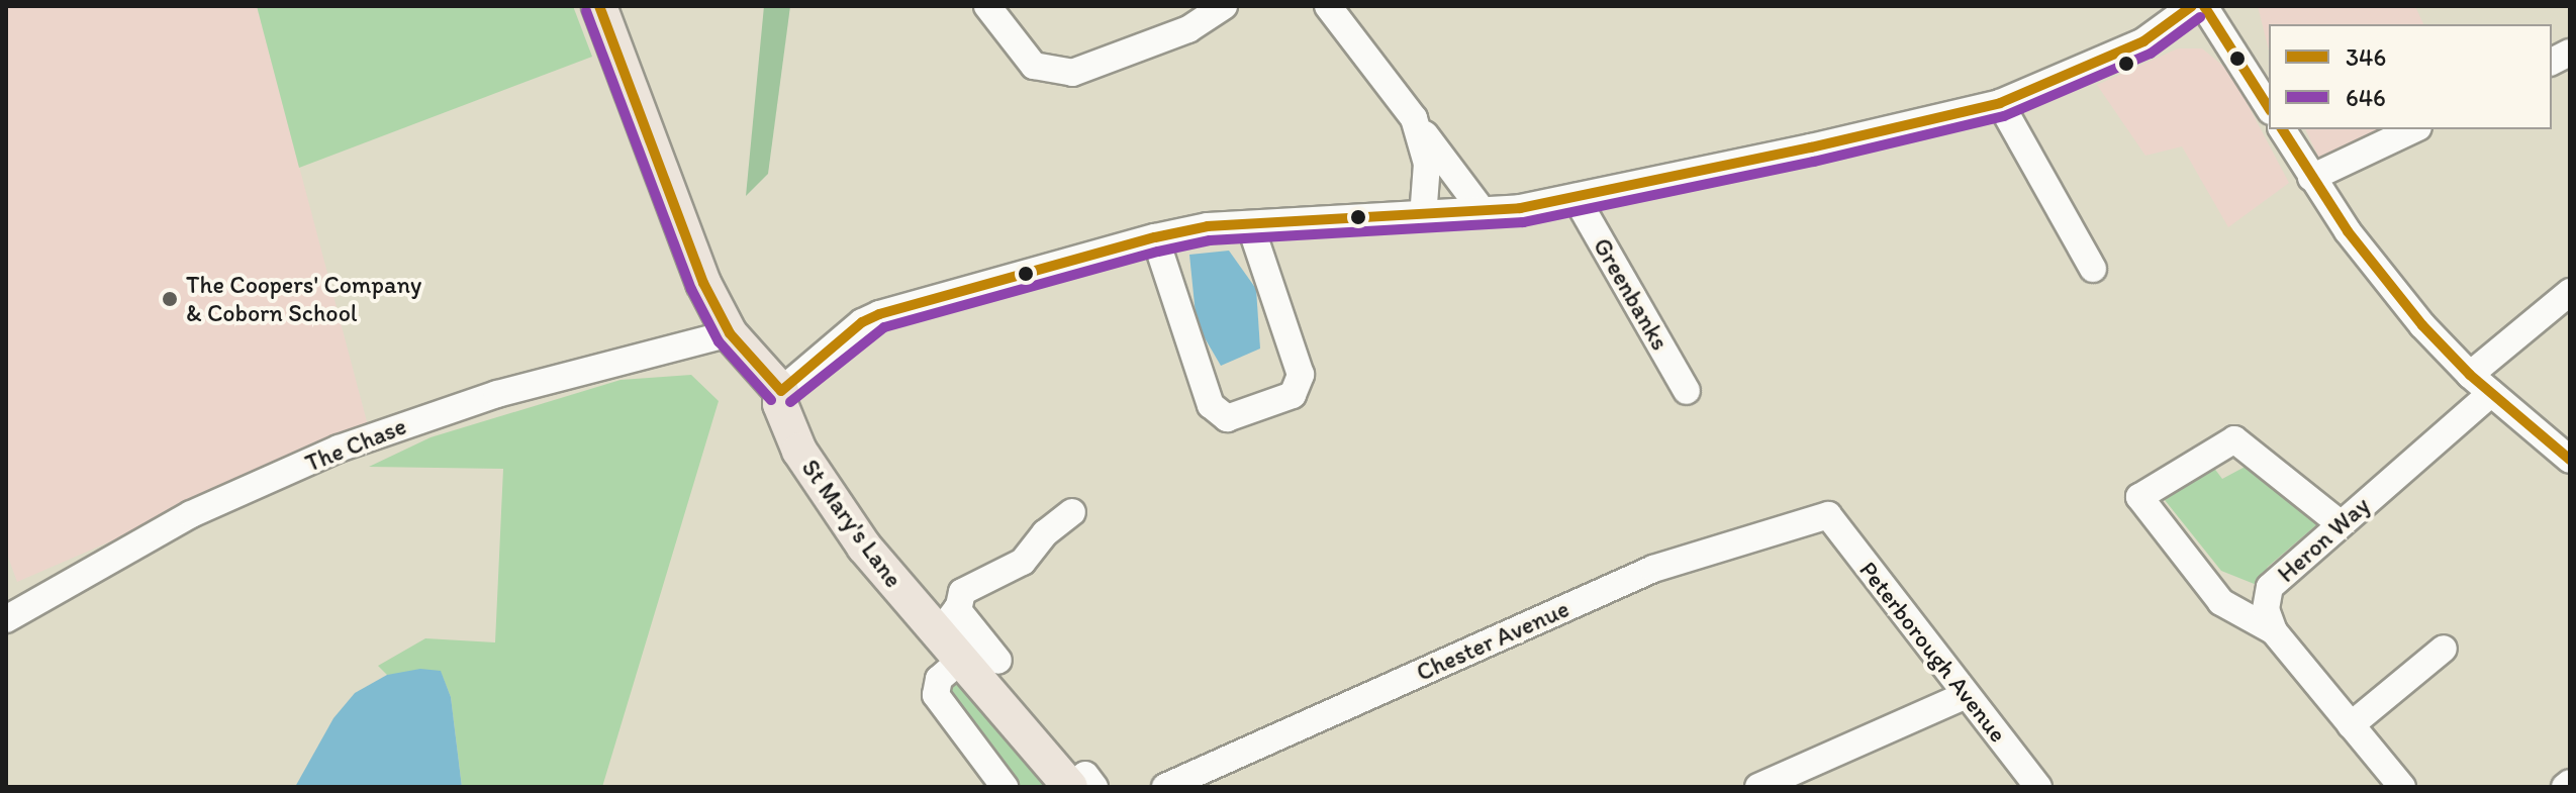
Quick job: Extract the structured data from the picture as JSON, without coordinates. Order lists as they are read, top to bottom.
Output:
{
  "streets": {
    "main road": ["St Mary's Lane"],
    "street": [
      "Greenbanks",
      "The Chase",
      "Heron Way",
      "Chester Avenue",
      "Peterborough Avenue"
    ]
  },
  "crossings": [
    ["The Chase", "St Mary's Lane"],
    ["Chester Avenue", "Peterborough Avenue"]
  ],
  "places": ["The Coopers' Company & Coborn School"],
  "lines": ["transit line 346", "transit line 646"],
  "legend": ["346", "646"]
}
